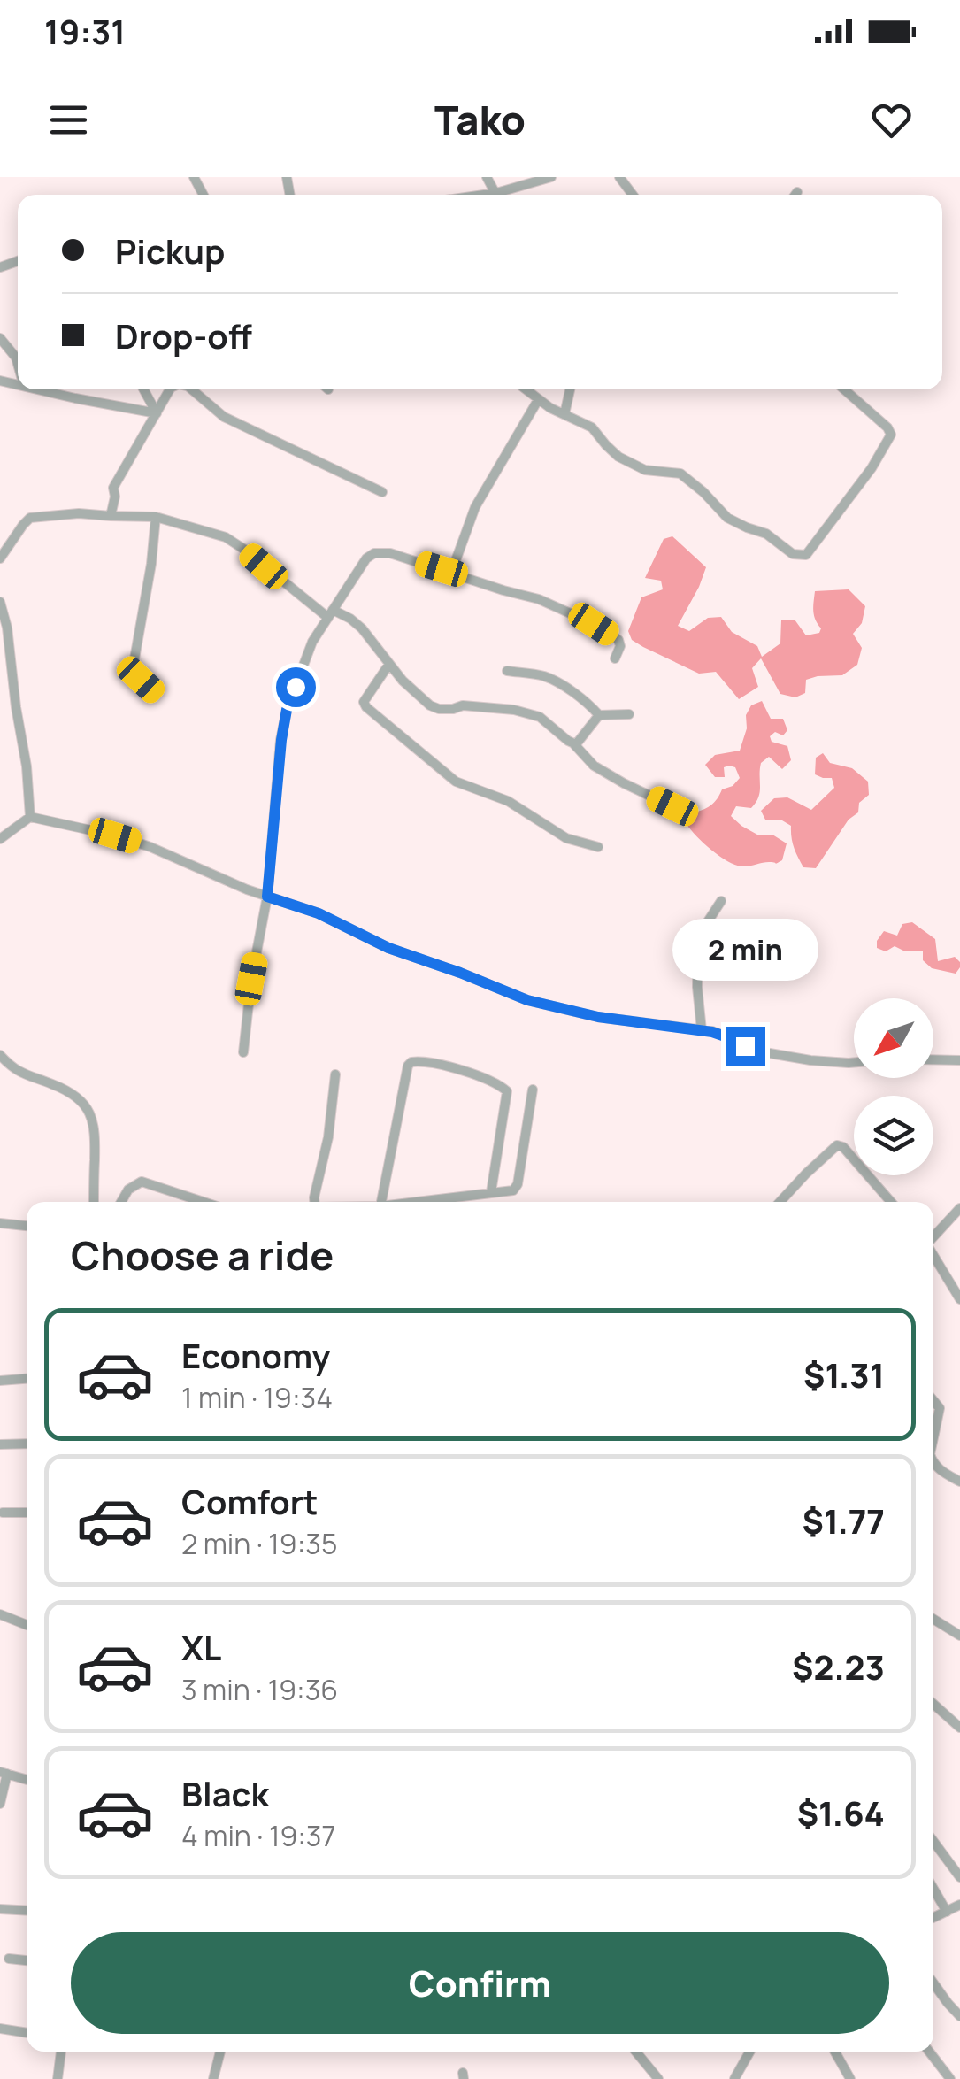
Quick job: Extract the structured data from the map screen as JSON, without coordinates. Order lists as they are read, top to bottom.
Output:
{
  "north": "bottom left",
  "page": {
    "status": "19:31",
    "header": "Tako",
    "banner": ["Pickup", "Drop-off"],
    "bubble": "2 min",
    "heading": "Choose a ride",
    "list": [
      {
        "name": "Economy",
        "note": "1 min · 19:34",
        "value": "$1.31"
      },
      {
        "name": "Comfort",
        "note": "2 min · 19:35",
        "value": "$1.77"
      },
      {
        "name": "XL",
        "note": "3 min · 19:36",
        "value": "$2.23"
      },
      {
        "name": "Black",
        "note": "4 min · 19:37",
        "value": "$1.64"
      }
    ],
    "buttons": "Confirm"
  }
}
